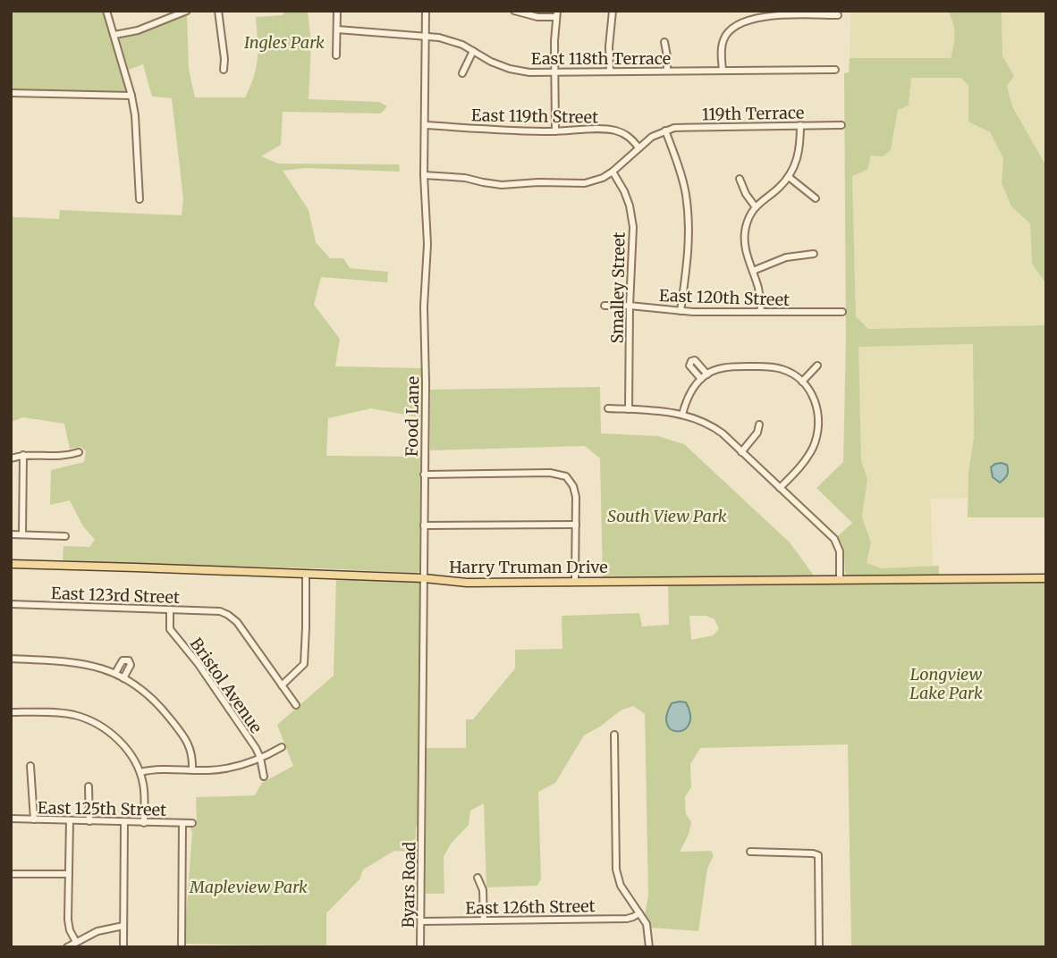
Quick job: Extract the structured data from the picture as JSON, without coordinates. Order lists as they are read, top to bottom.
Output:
{
  "streets": {
    "main road": ["Harry Truman Drive"],
    "street": [
      "East 118th Terrace",
      "119th Terrace",
      "East 119th Street",
      "Smalley Street",
      "East 120th Street",
      "Food Lane",
      "East 123rd Street",
      "Bristol Avenue",
      "East 125th Street",
      "Byars Road",
      "East 126th Street"
    ]
  },
  "crossings": [
    ["East 118th Terrace", "Food Lane"],
    ["East 119th Street", "Food Lane"],
    ["Smalley Street", "East 120th Street"],
    ["Food Lane", "Harry Truman Drive"],
    ["Food Lane", "Byars Road"],
    ["East 123rd Street", "Bristol Avenue"],
    ["Byars Road", "East 126th Street"]
  ],
  "parks": [
    "Ingles Park",
    "South View Park",
    "Longview Lake Park",
    "Mapleview Park"
  ]
}
